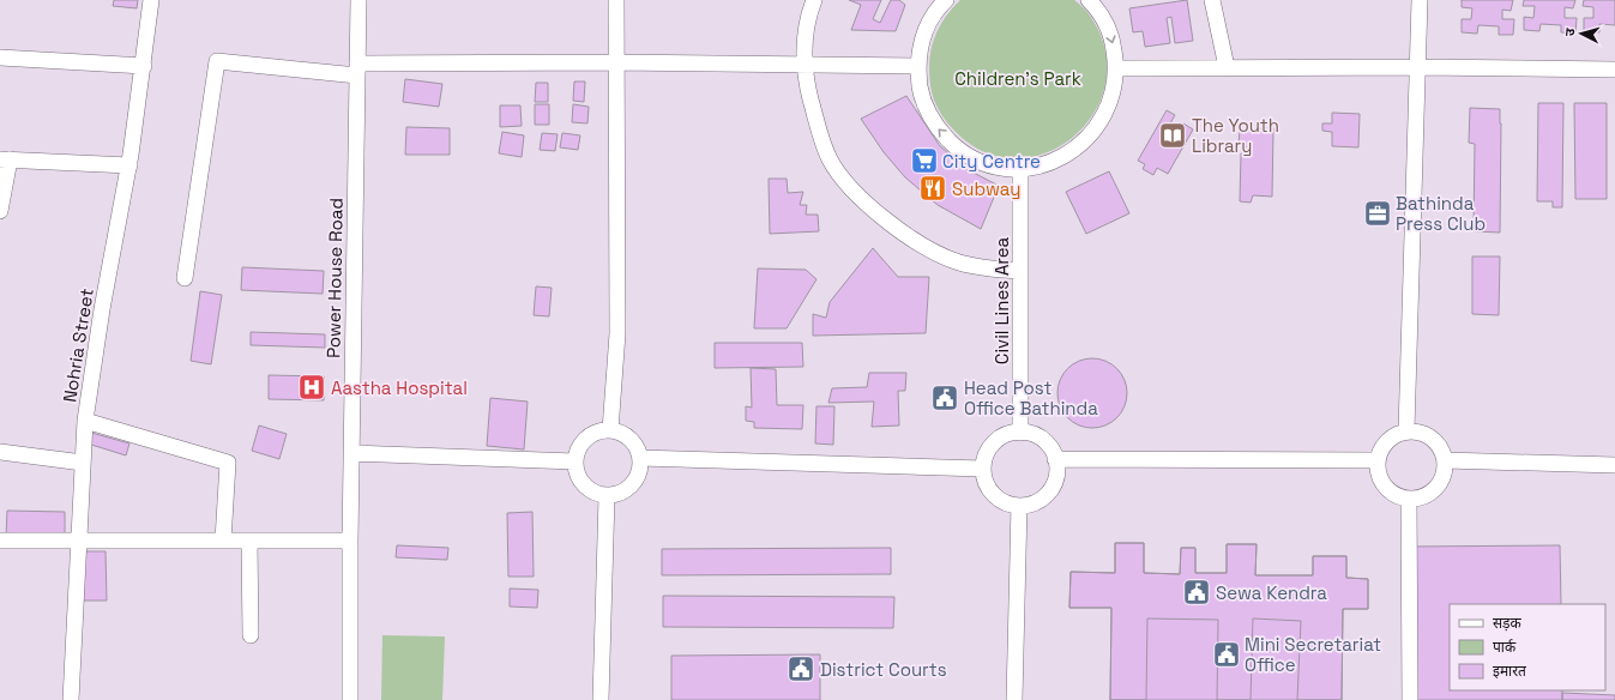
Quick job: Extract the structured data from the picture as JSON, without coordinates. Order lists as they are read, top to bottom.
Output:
{
  "streets": {
    "street": ["Power House Road", "Civil Lines Area", "Nohria Street"]
  },
  "parks": ["Children's Park"],
  "places": {
    "library": ["The Youth Library"],
    "supermarket": ["City Centre"],
    "restaurant": ["Subway"],
    "office": ["Bathinda Press Club"],
    "hospital": ["Aastha Hospital"],
    "public building": [
      "Head Post Office Bathinda",
      "Sewa Kendra",
      "Mini Secretariat Office",
      "District Courts"
    ]
  },
  "legend": ["सड़क", "पार्क", "इमारत"],
  "north": "left"
}
